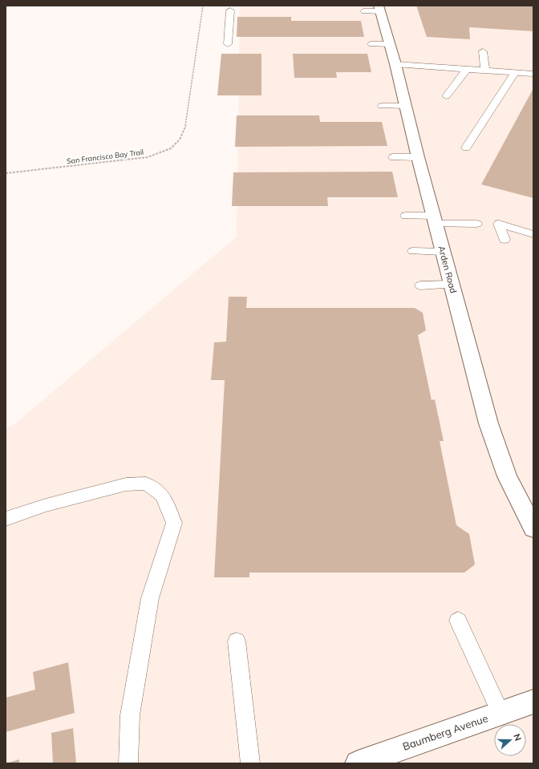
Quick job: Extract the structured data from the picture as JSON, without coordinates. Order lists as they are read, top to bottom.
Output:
{
  "streets": {
    "street": ["Arden Road", "Baumberg Avenue"],
    "path": ["San Francisco Bay Trail"]
  },
  "north": "right"
}
